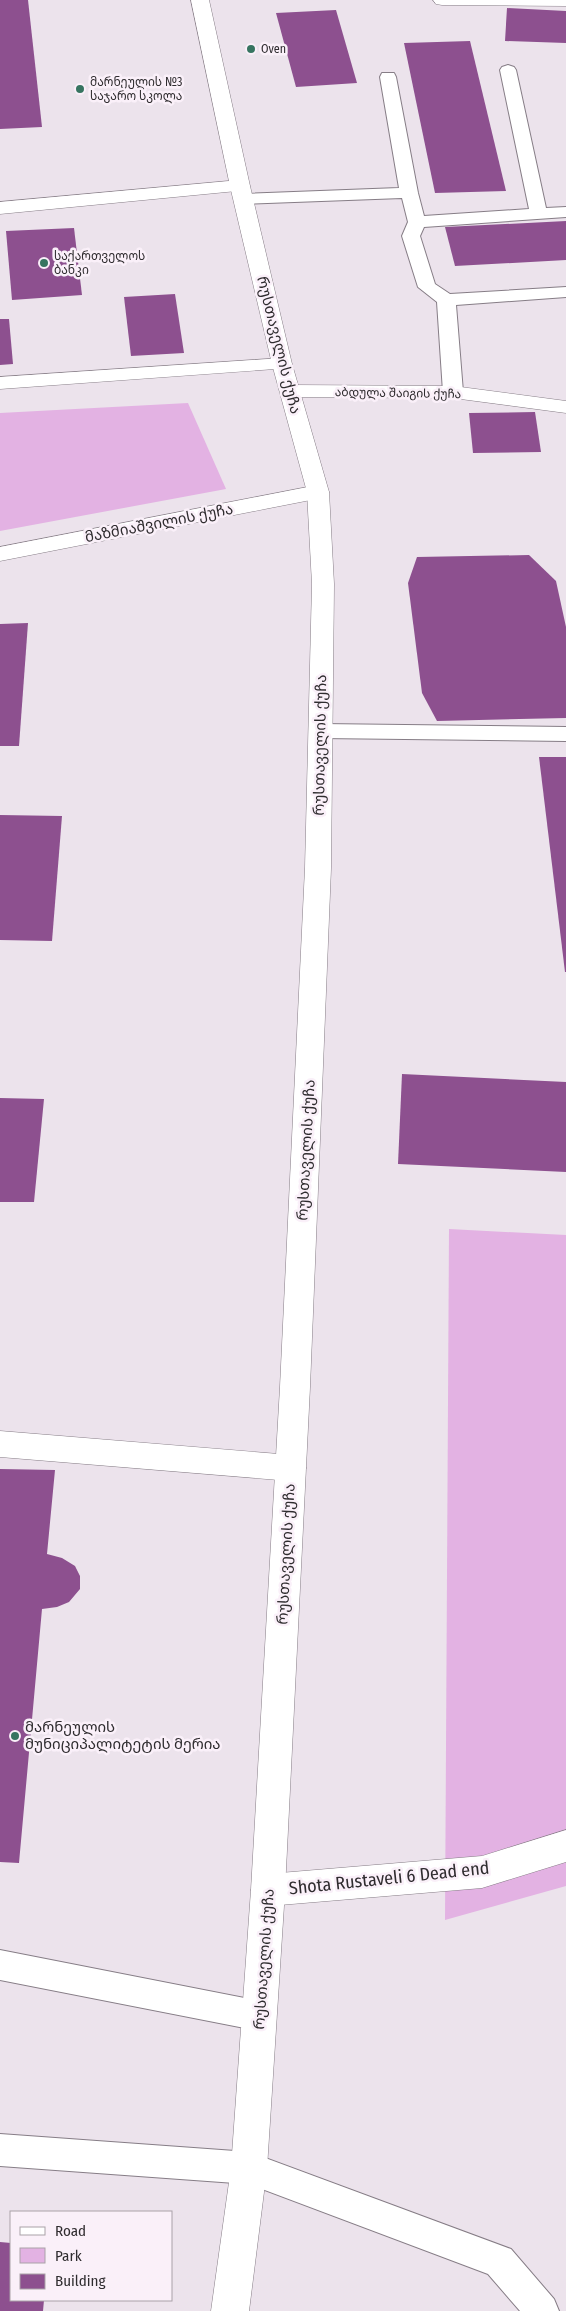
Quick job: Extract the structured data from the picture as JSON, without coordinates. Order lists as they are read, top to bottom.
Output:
{
  "streets": {
    "main road": [
      "რუსთაველის ქუჩა",
      "აბდულა შაიგის ქუჩა",
      "მაზმიაშვილის ქუჩა",
      "Shota Rustaveli 6 Dead end"
    ]
  },
  "crossings": [
    ["რუსთაველის ქუჩა", "აბდულა შაიგის ქუჩა"],
    ["რუსთაველის ქუჩა", "მაზმიაშვილის ქუჩა"],
    ["რუსთაველის ქუჩა", "Shota Rustaveli 6 Dead end"]
  ],
  "places": [
    "Oven",
    "მარნეულის №3 საჯარო სკოლა",
    "საქართველოს ბანკი",
    "მარნეულის მუნიციპალიტეტის მერია"
  ],
  "legend": ["Road", "Park", "Building"]
}
